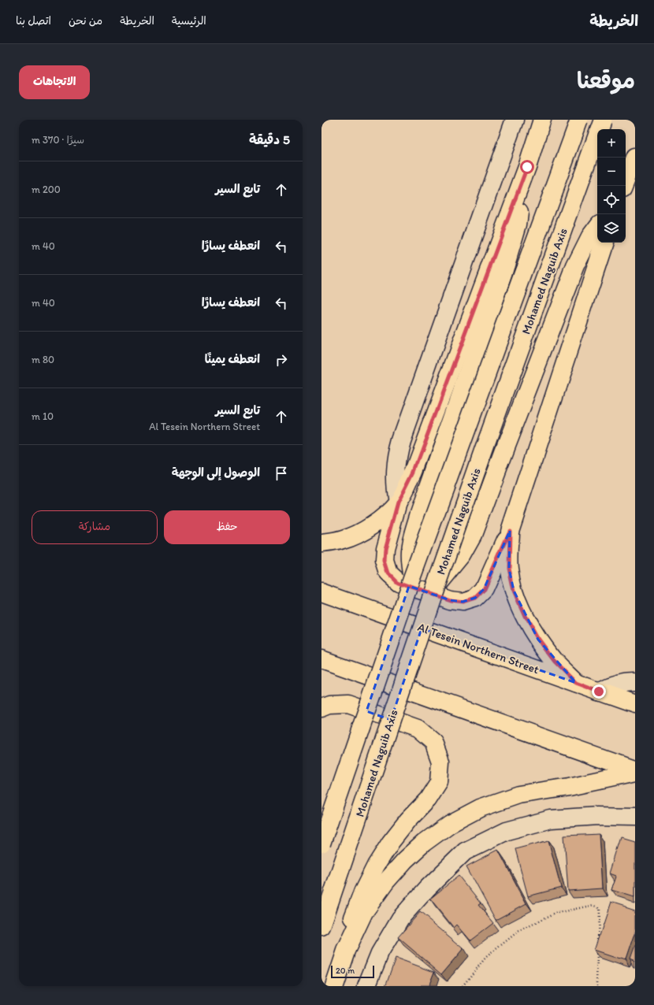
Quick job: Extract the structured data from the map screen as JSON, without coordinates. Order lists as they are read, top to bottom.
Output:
{
  "streets": {
    "main road": ["Mohamed Naguib Axis", "Al Tesein Northern Street"]
  },
  "scale_bar": "20 m",
  "page": {
    "header": "الخريطة",
    "nav": [
      "الرئيسية",
      "الخريطة",
      "من نحن",
      "اتصل بنا"
    ],
    "title": "موقعنا",
    "buttons": [
      "الاتجاهات",
      ["حفظ", "مشاركة"]
    ],
    "heading": ["5 دقيقة", "سيرًا · 370 m"],
    "map_buttons": ["+", "−"],
    "list": [
      ["تابع السير", "200 m"],
      ["انعطف يسارًا", "40 m"],
      ["انعطف يسارًا", "40 m"],
      ["انعطف يمينًا", "80 m"],
      ["تابع السير", "Al Tesein Northern Street", "10 m"],
      "الوصول إلى الوجهة"
    ],
    "scale": "20 m"
  }
}
